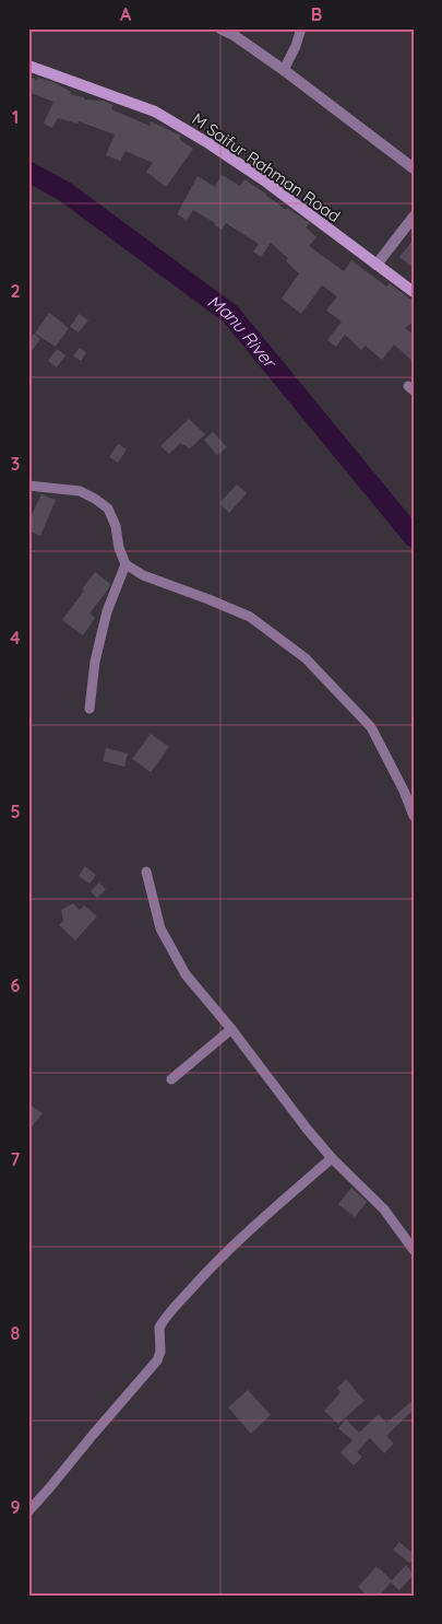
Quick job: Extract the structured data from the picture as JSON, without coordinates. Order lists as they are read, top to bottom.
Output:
{
  "streets": {
    "main road": ["M Saifur Rahman Road"]
  },
  "water": ["Manu River"],
  "grid": {
    "columns": ["A", "B"],
    "rows": [
      "1",
      "2",
      "3",
      "4",
      "5",
      "6",
      "7",
      "8",
      "9"
    ]
  }
}
